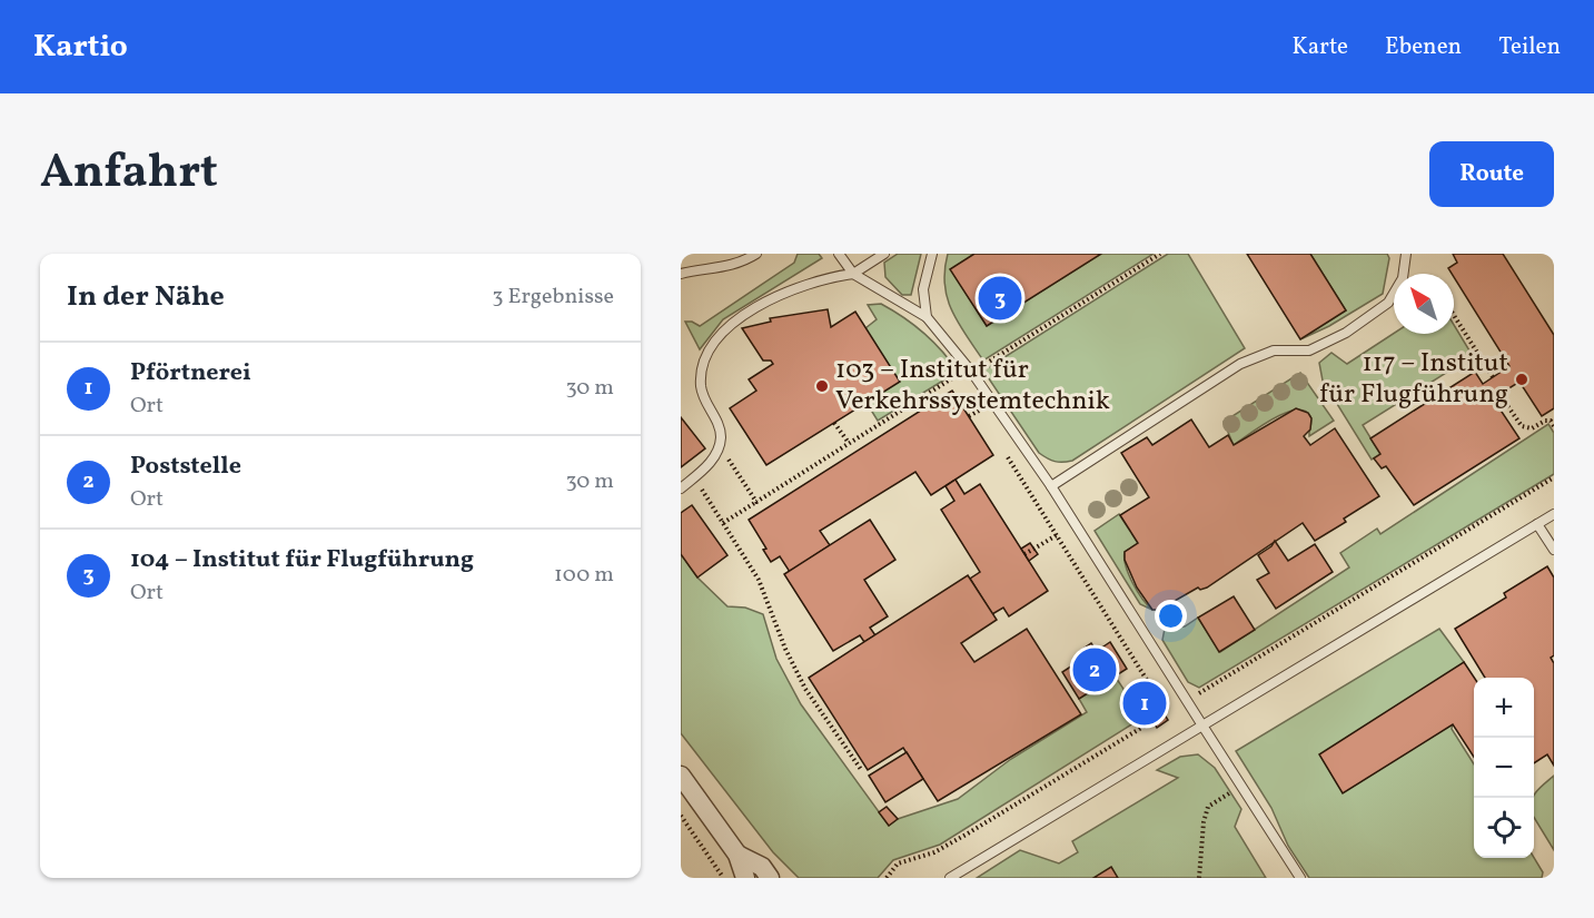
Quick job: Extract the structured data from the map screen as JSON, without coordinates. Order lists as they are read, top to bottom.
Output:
{
  "places": ["117 – Institut für Flugführung", "103 – Institut für Verkehrssystemtechnik"],
  "north": "top left",
  "page": {
    "header": "Kartio",
    "nav": ["Karte", "Ebenen", "Teilen"],
    "title": "Anfahrt",
    "buttons": "Route",
    "heading": ["In der Nähe", "3 Ergebnisse"],
    "pins": ["3", "2", "1"],
    "list": [
      {
        "mark": "1",
        "name": "Pförtnerei",
        "note": "Ort",
        "value": "30 m"
      },
      {
        "mark": "2",
        "name": "Poststelle",
        "note": "Ort",
        "value": "30 m"
      },
      {
        "mark": "3",
        "name": "104 – Institut für Flugführung",
        "note": "Ort",
        "value": "100 m"
      }
    ],
    "map_buttons": ["+", "−"]
  }
}
